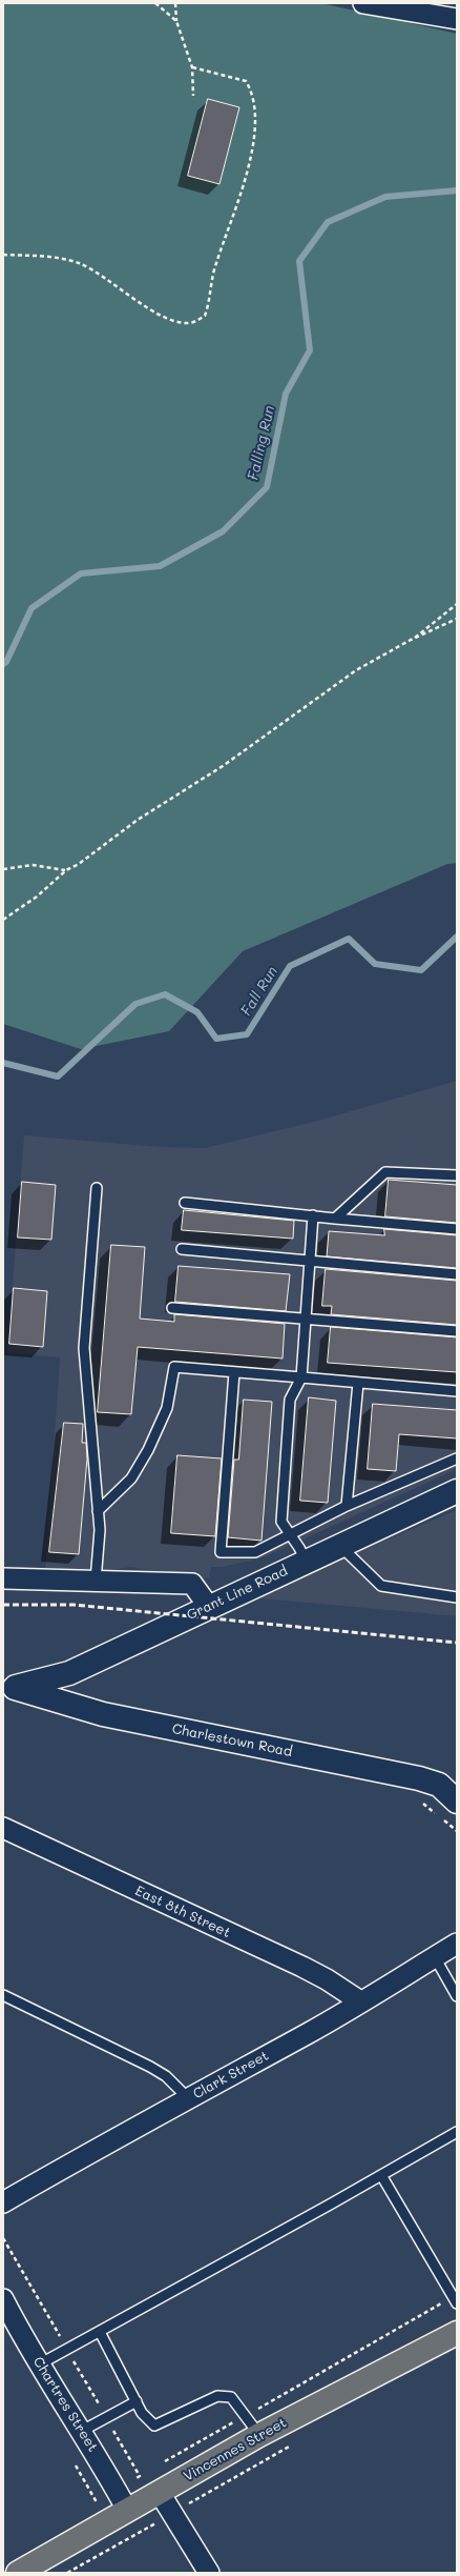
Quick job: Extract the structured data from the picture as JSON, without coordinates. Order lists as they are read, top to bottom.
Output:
{
  "streets": {
    "main road": ["Vincennes Street"],
    "street": [
      "Grant Line Road",
      "Charlestown Road",
      "East 8th Street",
      "Clark Street",
      "Chartres Street"
    ]
  },
  "crossings": [
    ["Grant Line Road", "Charlestown Road"],
    ["East 8th Street", "Clark Street"],
    ["Chartres Street", "Vincennes Street"]
  ],
  "water": ["Falling Run", "Fall Run"]
}
